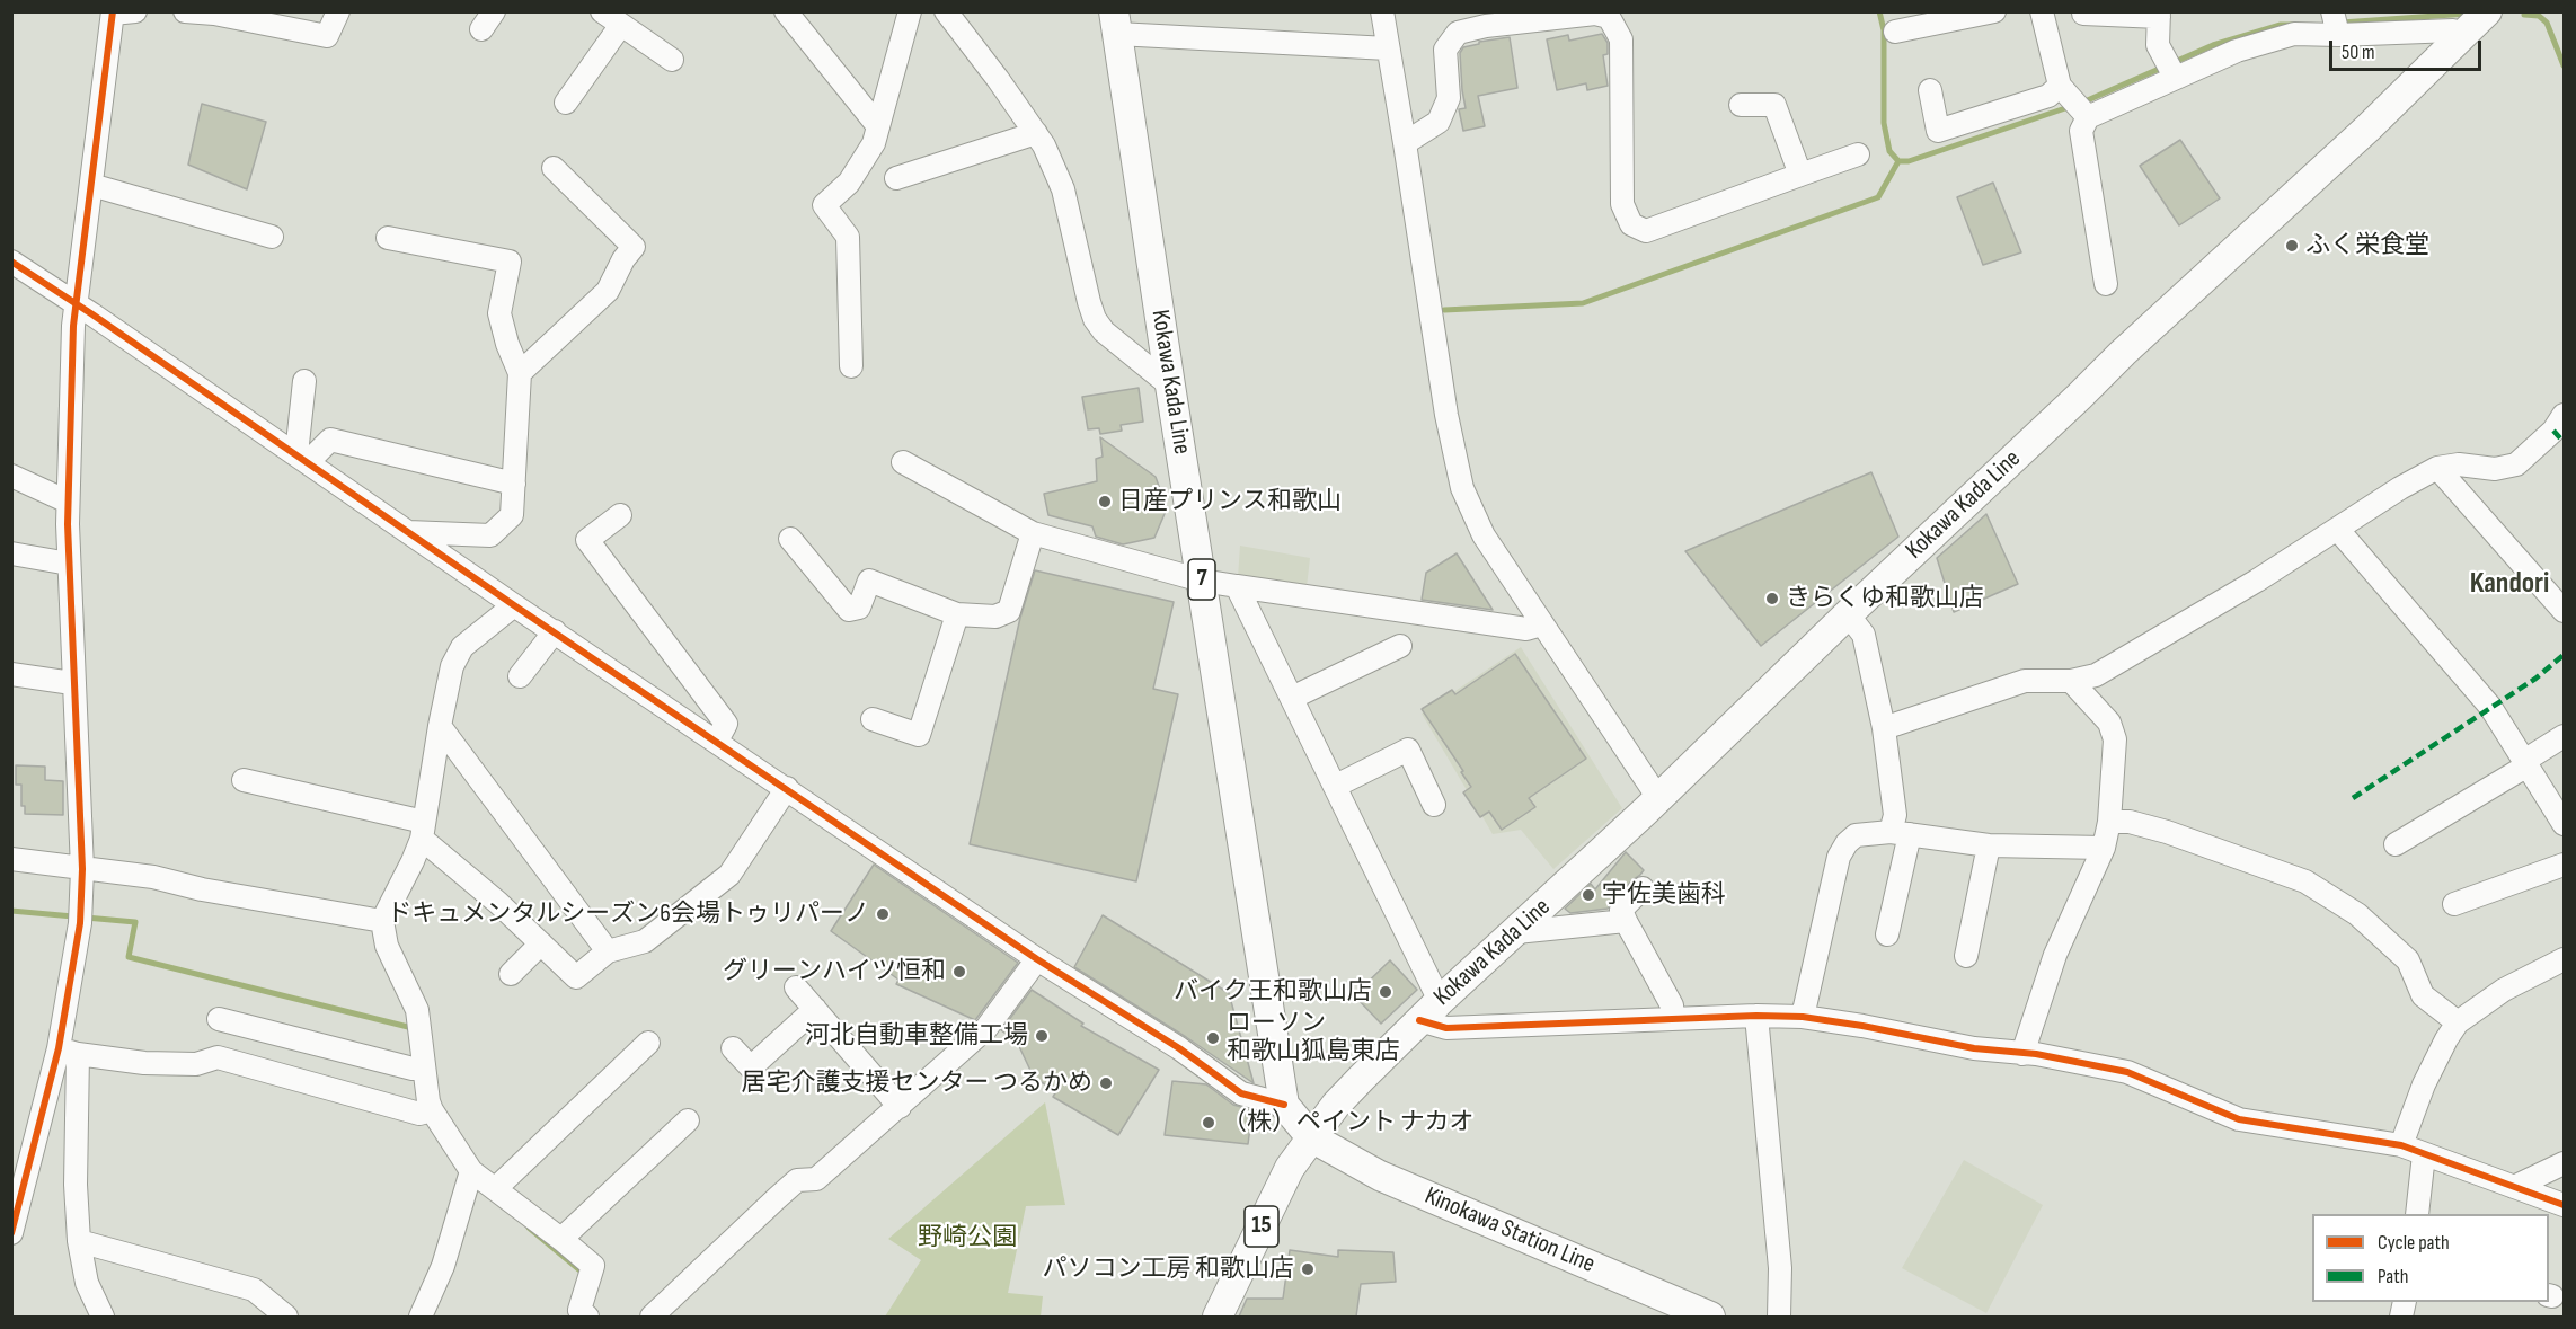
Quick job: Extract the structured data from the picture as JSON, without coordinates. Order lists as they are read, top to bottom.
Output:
{
  "streets": {
    "main road": [
      "Kokawa Kada Line",
      "7",
      "15",
      "Kinokawa Station Line"
    ]
  },
  "crossings": [
    ["Kokawa Kada Line", "15"],
    ["Kokawa Kada Line", "Kinokawa Station Line"],
    ["15", "Kinokawa Station Line"]
  ],
  "districts": ["Kandori"],
  "parks": ["野崎公園"],
  "places": [
    "ふく栄食堂",
    "日産プリンス和歌山",
    "きらくゆ和歌山店",
    "宇佐美歯科",
    "ドキュメンタルシーズン6会場トゥリパーノ",
    "グリーンハイツ恒和",
    "バイク王和歌山店",
    "河北自動車整備工場",
    "ローソン 和歌山狐島東店",
    "居宅介護支援センター つるかめ",
    "（株）ペイント ナカオ",
    "パソコン工房 和歌山店"
  ],
  "legend": ["Cycle path", "Path"],
  "scale_bar": "50 m"
}
